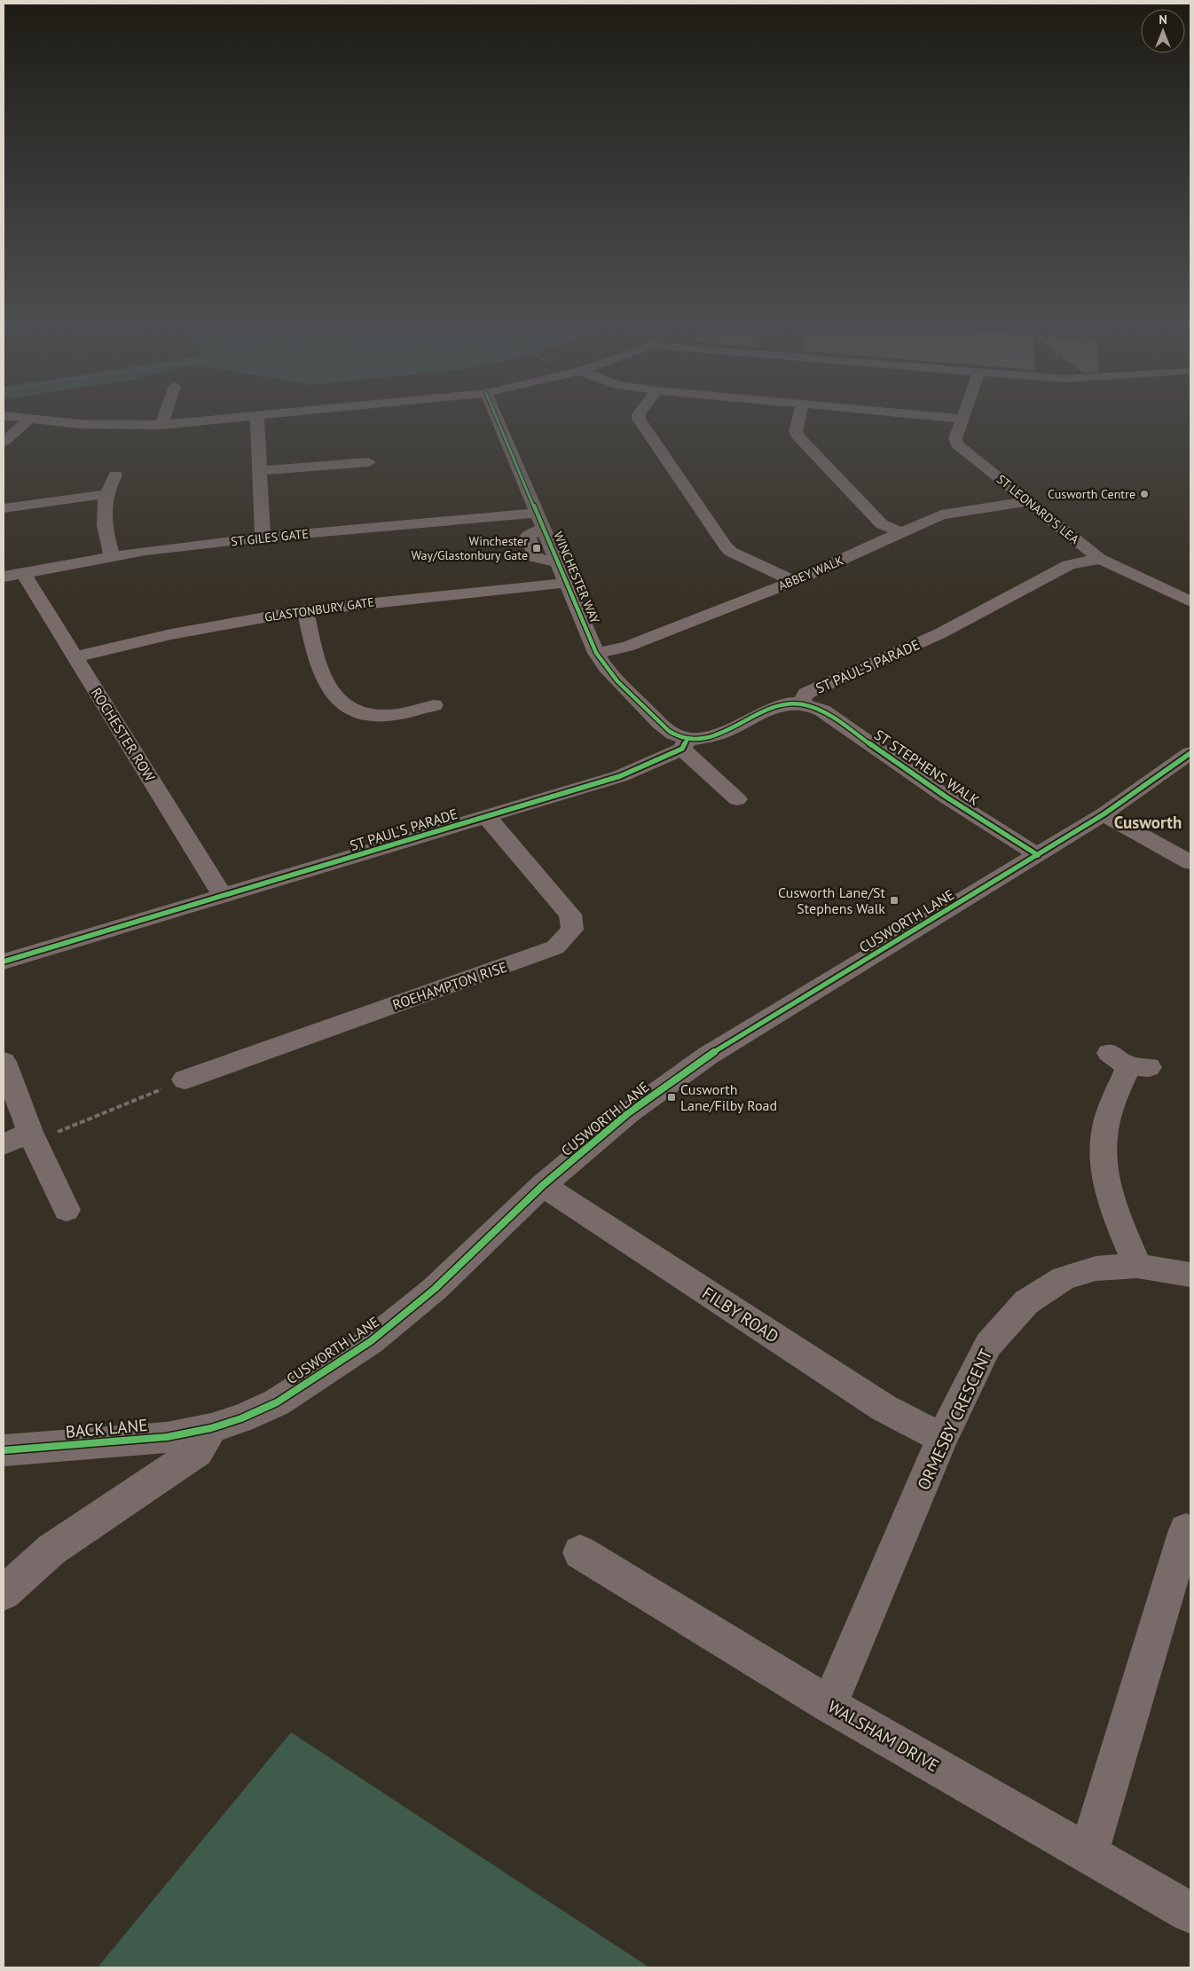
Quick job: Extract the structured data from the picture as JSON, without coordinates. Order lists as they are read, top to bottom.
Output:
{
  "streets": {
    "street": [
      "ST LEONARD'S LEA",
      "ST GILES GATE",
      "ABBEY WALK",
      "WINCHESTER WAY",
      "GLASTONBURY GATE",
      "ST PAUL'S PARADE",
      "ROCHESTER ROW",
      "ST STEPHENS WALK",
      "CUSWORTH LANE",
      "ROEHAMPTON RISE",
      "FILBY ROAD",
      "ORMESBY CRESCENT",
      "BACK LANE",
      "WALSHAM DRIVE"
    ]
  },
  "crossings": [
    ["ST LEONARD'S LEA", "ABBEY WALK"],
    ["ST LEONARD'S LEA", "ST PAUL'S PARADE"],
    ["ST GILES GATE", "WINCHESTER WAY"],
    ["ST GILES GATE", "ROCHESTER ROW"],
    ["ABBEY WALK", "WINCHESTER WAY"],
    ["WINCHESTER WAY", "GLASTONBURY GATE"],
    ["WINCHESTER WAY", "ST PAUL'S PARADE"],
    ["GLASTONBURY GATE", "ROCHESTER ROW"],
    ["ST PAUL'S PARADE", "ROCHESTER ROW"],
    ["ST PAUL'S PARADE", "ST STEPHENS WALK"],
    ["ST PAUL'S PARADE", "ROEHAMPTON RISE"],
    ["ST STEPHENS WALK", "CUSWORTH LANE"],
    ["CUSWORTH LANE", "FILBY ROAD"],
    ["CUSWORTH LANE", "BACK LANE"],
    ["FILBY ROAD", "ORMESBY CRESCENT"],
    ["ORMESBY CRESCENT", "WALSHAM DRIVE"]
  ],
  "districts": ["Cusworth"],
  "places": {
    "other": ["Cusworth Centre"],
    "transit": ["Winchester Way/Glastonbury Gate", "Cusworth Lane/St Stephens Walk", "Cusworth Lane/Filby Road"]
  },
  "north": "top"
}
